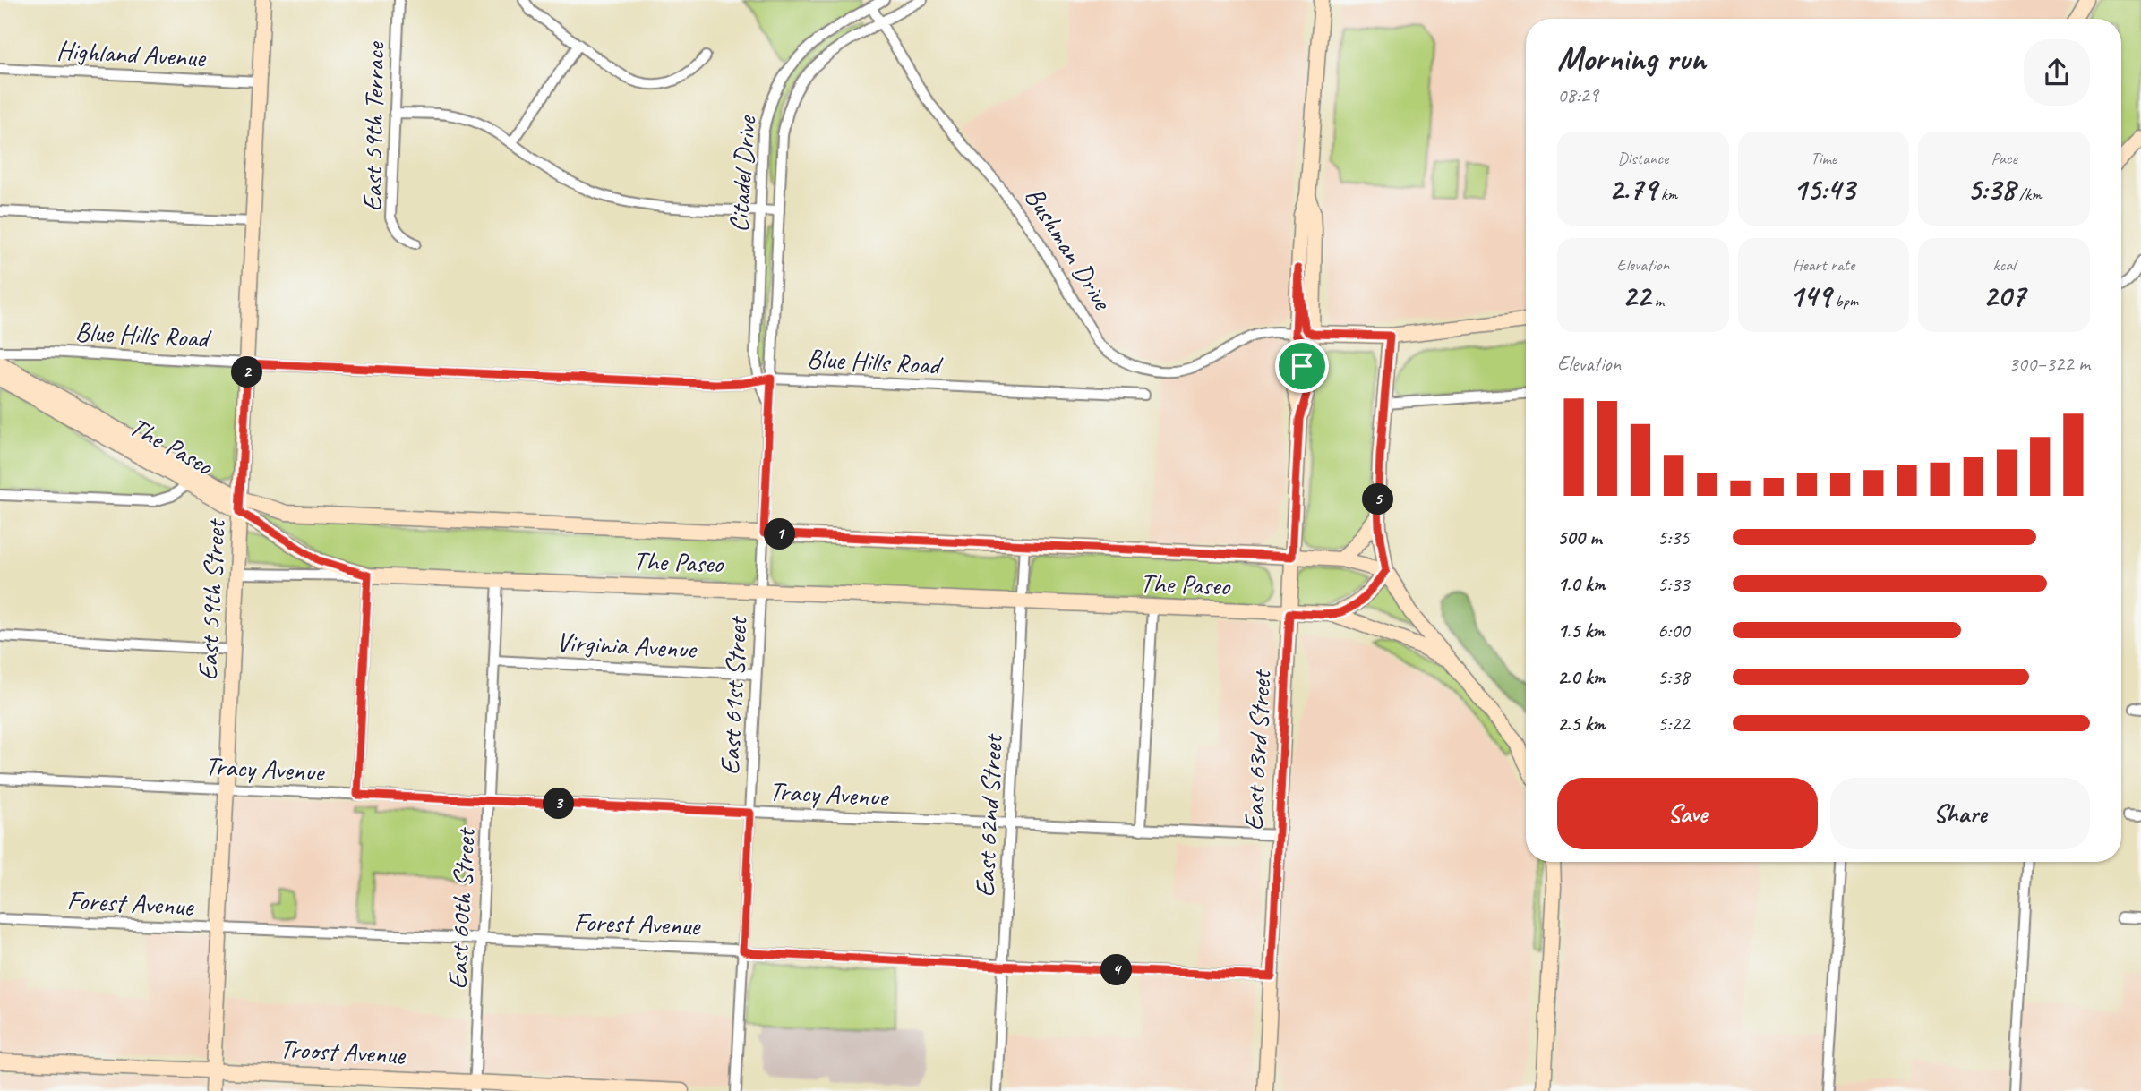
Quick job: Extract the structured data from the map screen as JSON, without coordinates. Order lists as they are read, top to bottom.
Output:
{
  "streets": {
    "main road": [
      "The Paseo",
      "East 59th Street",
      "East 63rd Street",
      "Troost Avenue"
    ],
    "street": [
      "Highland Avenue",
      "East 59th Terrace",
      "Citadel Drive",
      "Bushman Drive",
      "Blue Hills Road",
      "Virginia Avenue",
      "East 61st Street",
      "Tracy Avenue",
      "East 62nd Street",
      "Forest Avenue",
      "East 60th Street"
    ]
  },
  "crossings": [
    ["Highland Avenue", "East 59th Street"],
    ["Citadel Drive", "Bushman Drive"],
    ["Citadel Drive", "Blue Hills Road"],
    ["Citadel Drive", "East 61st Street"],
    ["Bushman Drive", "East 63rd Street"],
    ["Blue Hills Road", "East 59th Street"],
    ["Blue Hills Road", "East 61st Street"],
    ["The Paseo", "East 59th Street"],
    ["The Paseo", "East 61st Street"],
    ["The Paseo", "East 63rd Street"],
    ["The Paseo", "East 62nd Street"],
    ["The Paseo", "East 60th Street"],
    ["East 59th Street", "Tracy Avenue"],
    ["East 59th Street", "Forest Avenue"],
    ["East 59th Street", "Troost Avenue"],
    ["Virginia Avenue", "East 61st Street"],
    ["Virginia Avenue", "East 60th Street"],
    ["East 61st Street", "Tracy Avenue"],
    ["East 61st Street", "Forest Avenue"],
    ["East 63rd Street", "Tracy Avenue"],
    ["East 63rd Street", "Forest Avenue"],
    ["Tracy Avenue", "East 62nd Street"],
    ["Tracy Avenue", "East 60th Street"],
    ["East 62nd Street", "Forest Avenue"],
    ["Forest Avenue", "East 60th Street"],
    ["East 60th Street", "Troost Avenue"]
  ],
  "page": {
    "heading": ["Morning run", "08:29"],
    "stats": [
      ["Distance", "2.79 km"],
      ["Time", "15:43"],
      ["Pace", "5:38 /km"],
      ["Elevation", "22 m"],
      ["Heart rate", "149 bpm"],
      ["kcal", "207"]
    ],
    "chart": ["Elevation", "300–322 m"],
    "pins": [
      "2",
      "5",
      "1",
      "3",
      "4"
    ],
    "list": [
      {
        "name": "500 m",
        "note": "5:35"
      },
      {
        "name": "1.0 km",
        "note": "5:33"
      },
      {
        "name": "1.5 km",
        "note": "6:00"
      },
      {
        "name": "2.0 km",
        "note": "5:38"
      },
      {
        "name": "2.5 km",
        "note": "5:22"
      }
    ],
    "buttons": ["Save", "Share"]
  }
}
